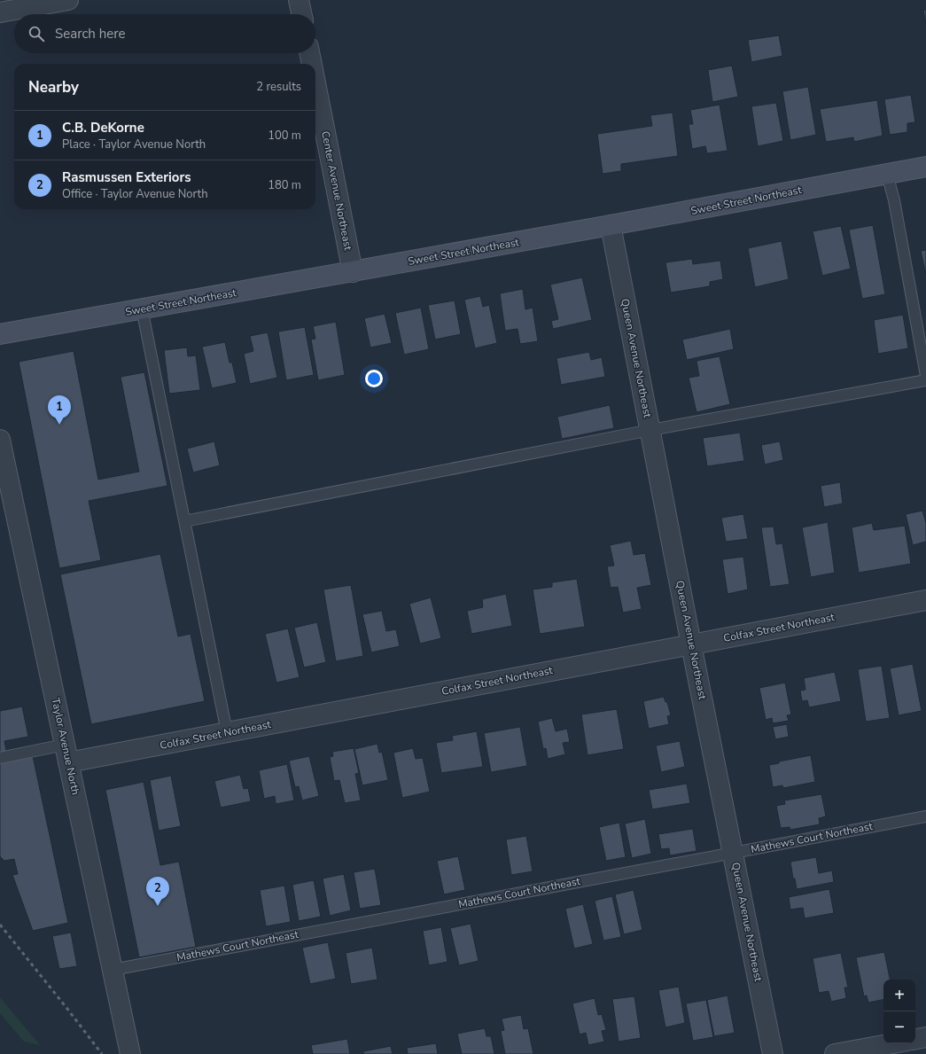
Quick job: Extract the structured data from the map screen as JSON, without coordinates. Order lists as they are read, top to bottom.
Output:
{
  "streets": {
    "street": [
      "Center Avenue Northeast",
      "Sweet Street Northeast",
      "Queen Avenue Northeast",
      "Colfax Street Northeast",
      "Taylor Avenue North"
    ],
    "lane": ["Mathews Court Northeast"]
  },
  "crossings": [
    ["Center Avenue Northeast", "Sweet Street Northeast"],
    ["Sweet Street Northeast", "Queen Avenue Northeast"],
    ["Queen Avenue Northeast", "Colfax Street Northeast"],
    ["Queen Avenue Northeast", "Mathews Court Northeast"],
    ["Colfax Street Northeast", "Taylor Avenue North"],
    ["Taylor Avenue North", "Mathews Court Northeast"]
  ],
  "page": {
    "search": "Search here",
    "heading": ["Nearby", "2 results"],
    "list": [
      {
        "mark": "1",
        "name": "C.B. DeKorne",
        "note": "Place · Taylor Avenue North",
        "value": "100 m"
      },
      {
        "mark": "2",
        "name": "Rasmussen Exteriors",
        "note": "Office · Taylor Avenue North",
        "value": "180 m"
      }
    ],
    "pins": ["1", "2"],
    "map_buttons": ["+", "−"]
  }
}
